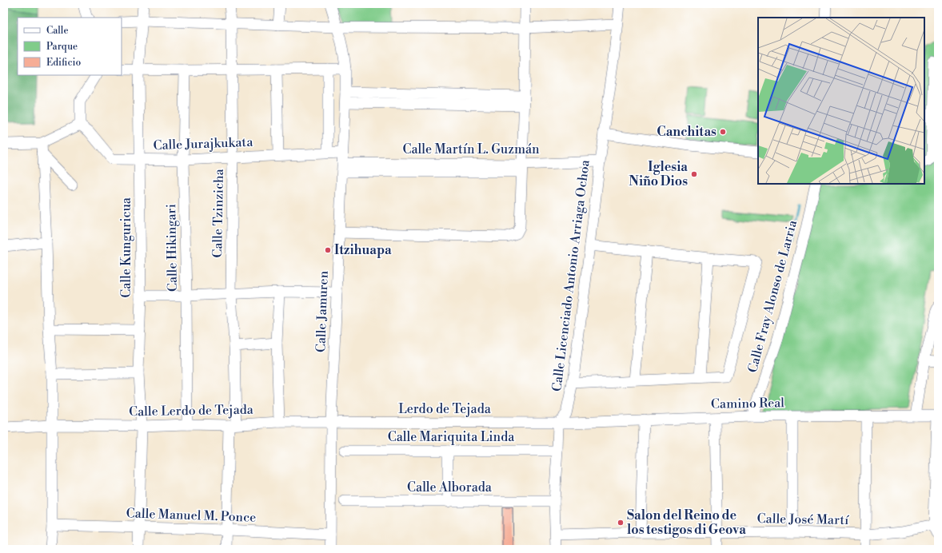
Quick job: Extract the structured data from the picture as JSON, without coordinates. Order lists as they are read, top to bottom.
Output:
{
  "streets": {
    "street": [
      "Calle Jurajkukata",
      "Calle Martín L. Guzmán",
      "Calle Tzinzicha",
      "Calle Kunguricua",
      "Calle Hikingari",
      "Calle Licenciado Antonio Arriaga Ochoa",
      "Calle Fray Alonso de Larria",
      "Calle Jamuren",
      "Camino Real",
      "Lerdo de Tejada",
      "Calle Lerdo de Tejada",
      "Calle Mariquita Linda",
      "Calle Alborada",
      "Calle Manuel M. Ponce",
      "Calle José Martí"
    ]
  },
  "crossings": [
    ["Calle Jurajkukata", "Calle Martín L. Guzmán"],
    ["Calle Jurajkukata", "Calle Tzinzicha"],
    ["Calle Jurajkukata", "Calle Kunguricua"],
    ["Calle Jurajkukata", "Calle Hikingari"],
    ["Calle Jurajkukata", "Calle Jamuren"],
    ["Calle Martín L. Guzmán", "Calle Licenciado Antonio Arriaga Ochoa"],
    ["Calle Martín L. Guzmán", "Calle Jamuren"],
    ["Calle Tzinzicha", "Calle Lerdo de Tejada"],
    ["Calle Tzinzicha", "Calle Manuel M. Ponce"],
    ["Calle Kunguricua", "Calle Lerdo de Tejada"],
    ["Calle Kunguricua", "Calle Manuel M. Ponce"],
    ["Calle Hikingari", "Calle Lerdo de Tejada"],
    ["Calle Licenciado Antonio Arriaga Ochoa", "Camino Real"],
    ["Calle Licenciado Antonio Arriaga Ochoa", "Lerdo de Tejada"],
    ["Calle Fray Alonso de Larria", "Camino Real"],
    ["Calle Jamuren", "Lerdo de Tejada"],
    ["Calle Jamuren", "Calle Lerdo de Tejada"],
    ["Calle Jamuren", "Calle Manuel M. Ponce"],
    ["Camino Real", "Lerdo de Tejada"],
    ["Lerdo de Tejada", "Calle Lerdo de Tejada"]
  ],
  "places": [
    "Canchitas",
    "Iglesia Niño Dios",
    "Itzihuapa",
    "Salon del Reino de los testigos di Geova"
  ],
  "legend": ["Calle", "Parque", "Edificio"]
}
